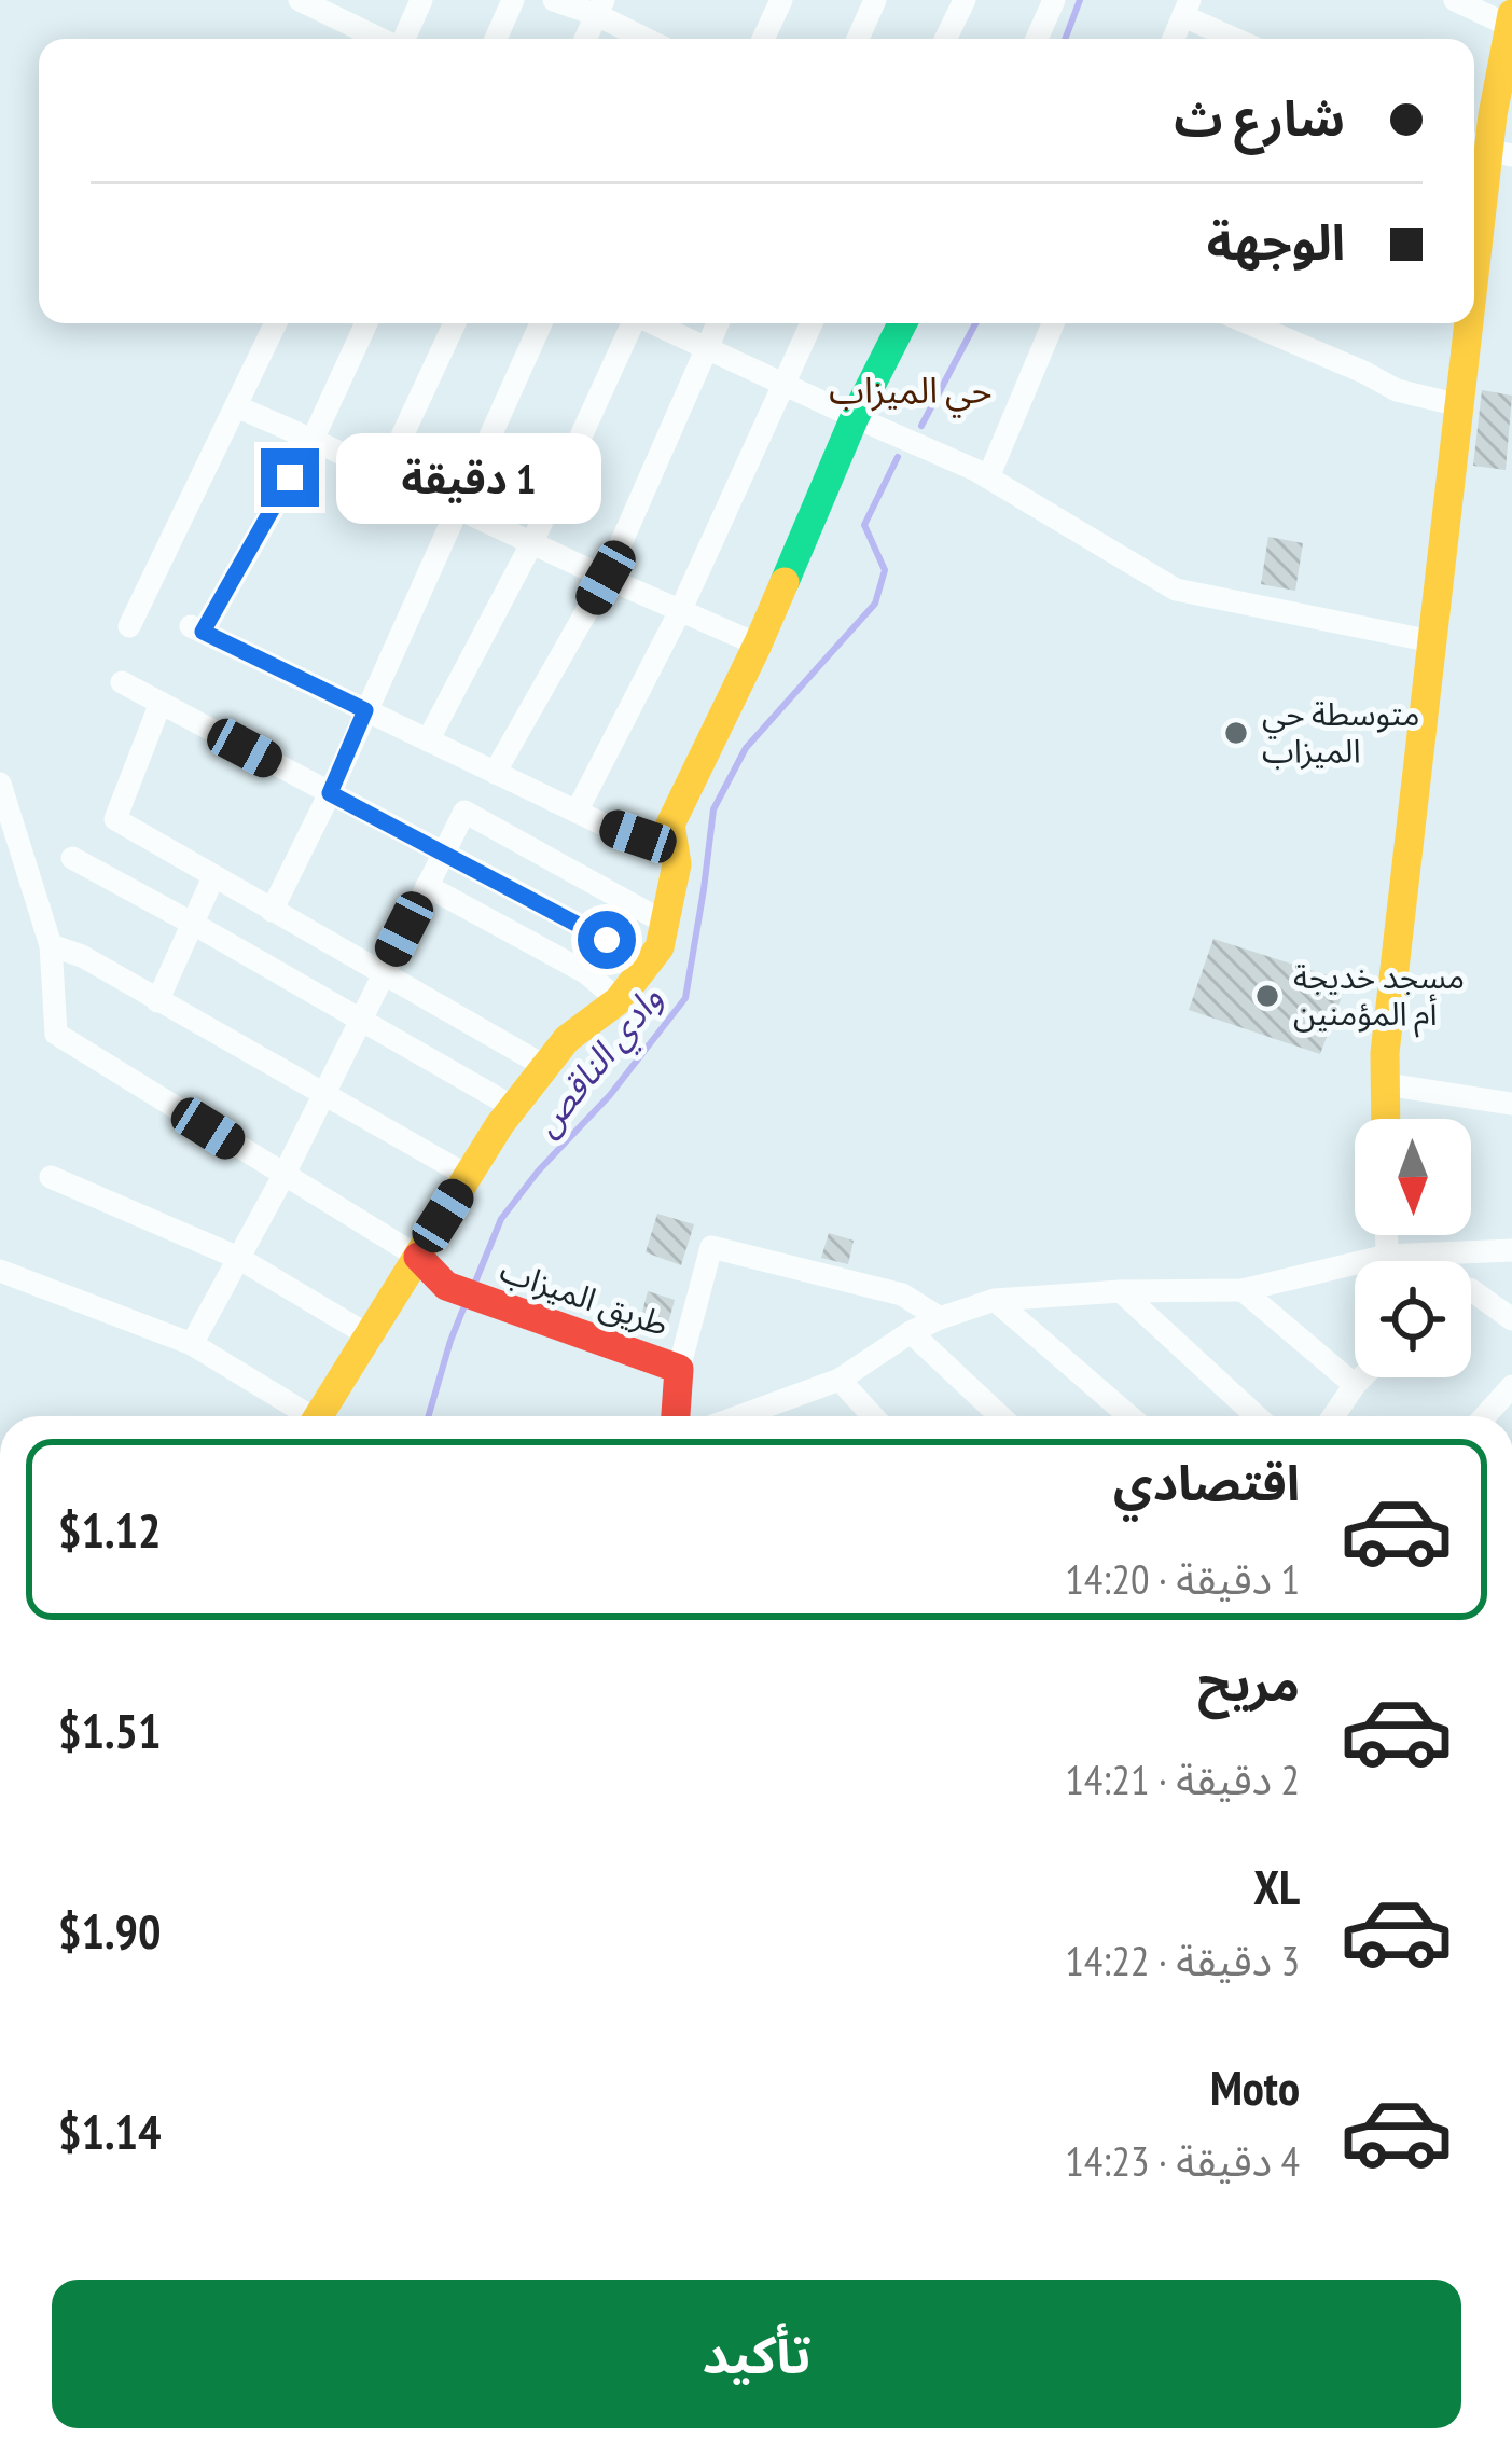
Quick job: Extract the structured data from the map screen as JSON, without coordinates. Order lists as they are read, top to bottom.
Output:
{
  "streets": {
    "street": ["طريق الميزاب"]
  },
  "districts": ["حي الميزاب"],
  "water": ["وادي الناقص"],
  "places": ["متوسطة حي الميزاب", "مسجد خديجة أم المؤمنين"],
  "north": "bottom",
  "page": {
    "banner": ["شارع ث", "الوجهة"],
    "bubble": "1 دقيقة",
    "list": [
      {
        "name": "اقتصادي",
        "note": "1 دقيقة · 14:20",
        "value": "$1.12"
      },
      {
        "name": "مريح",
        "note": "2 دقيقة · 14:21",
        "value": "$1.51"
      },
      {
        "name": "XL",
        "note": "3 دقيقة · 14:22",
        "value": "$1.90"
      },
      {
        "name": "Moto",
        "note": "4 دقيقة · 14:23",
        "value": "$1.14"
      }
    ],
    "buttons": "تأكيد"
  }
}
